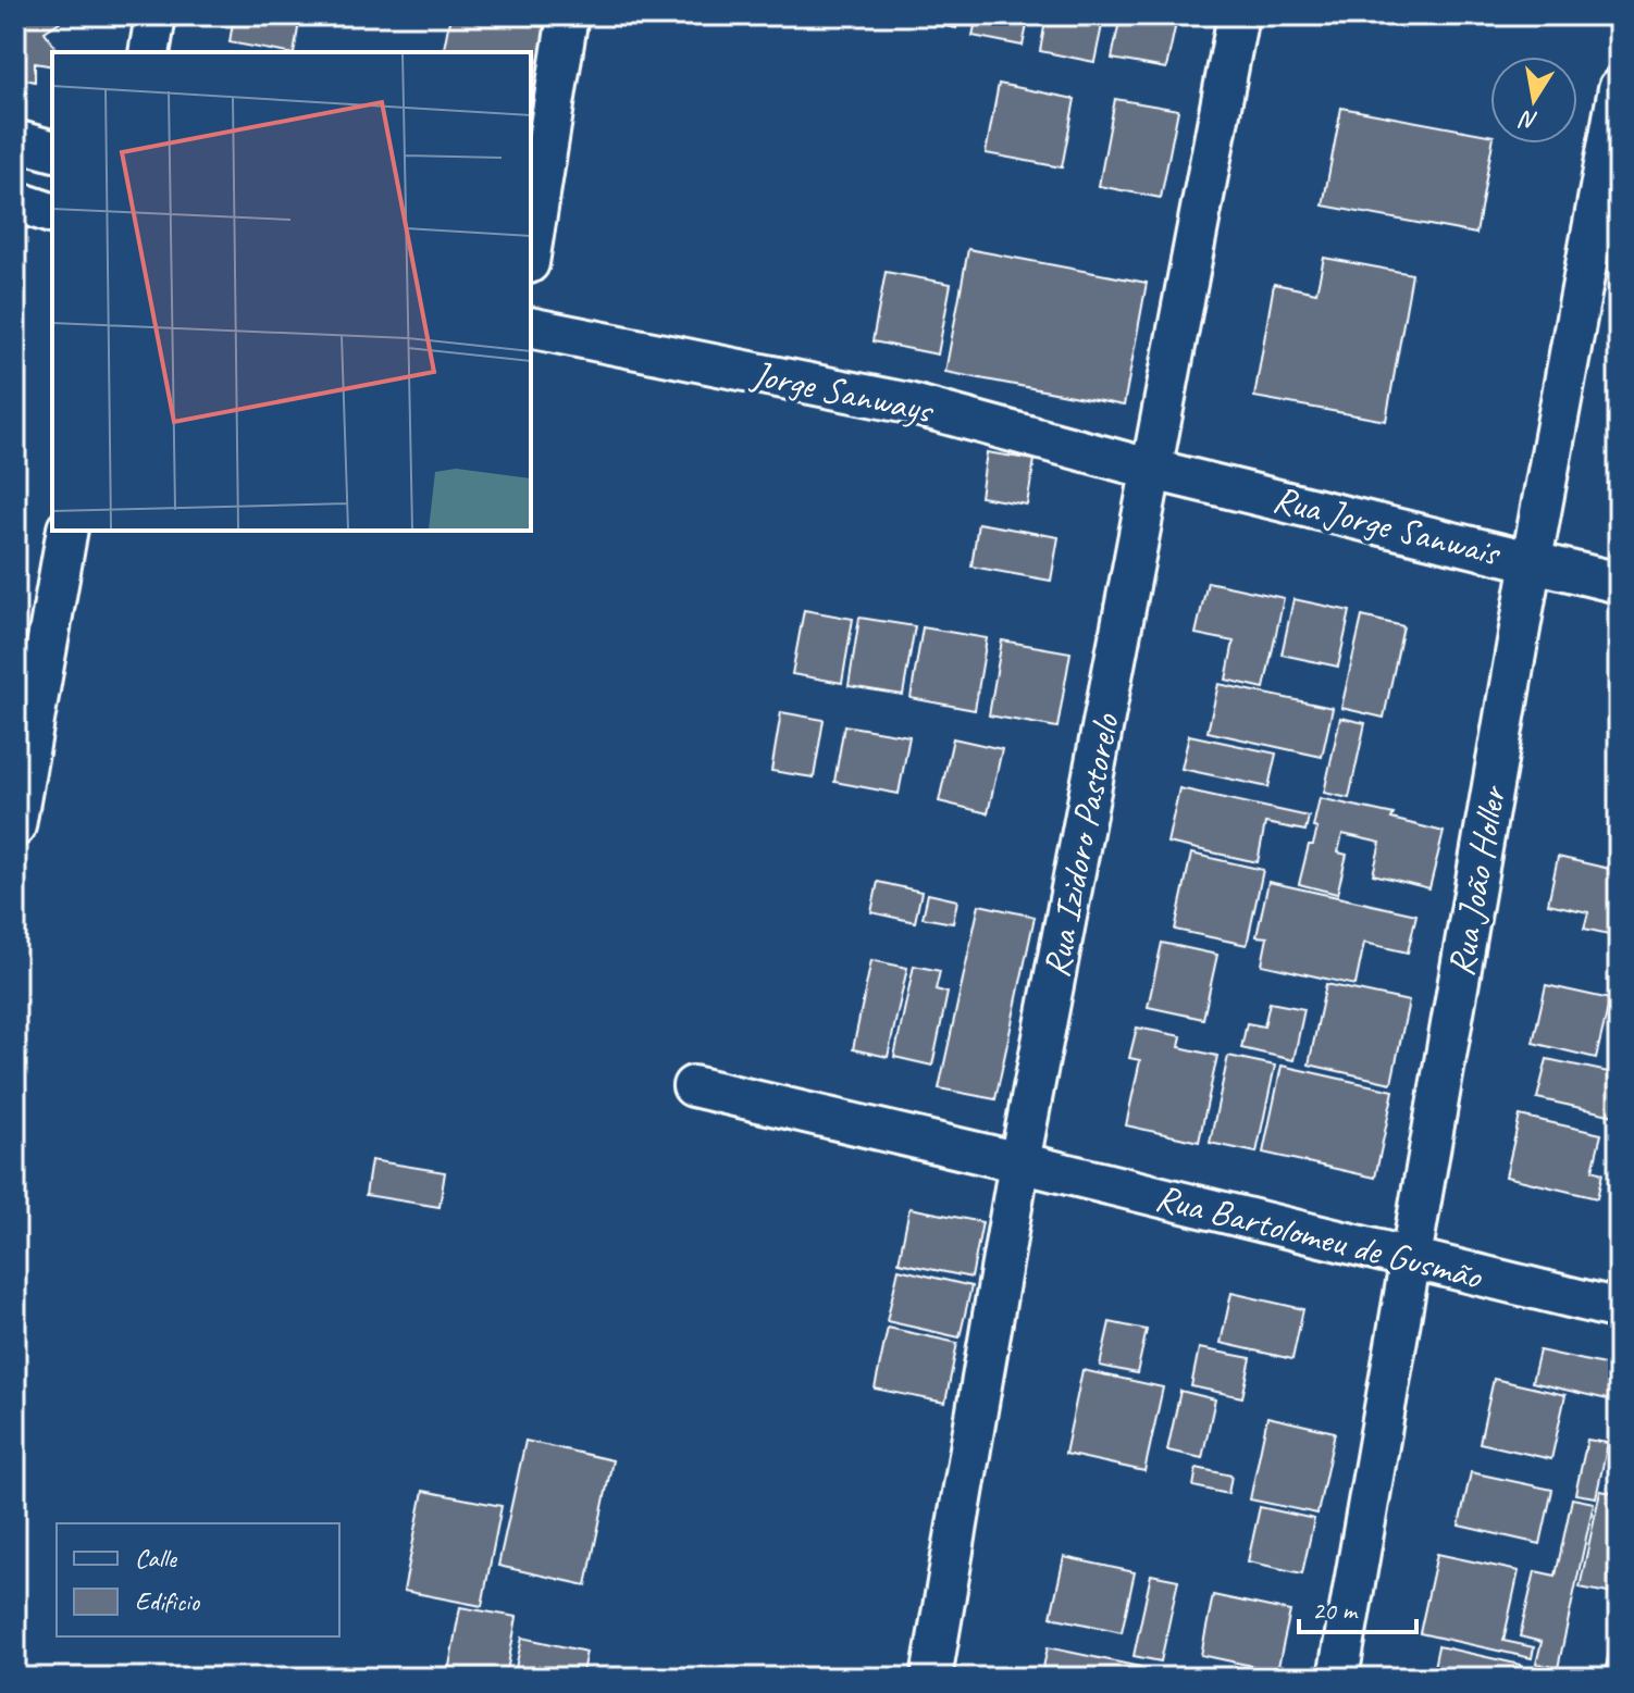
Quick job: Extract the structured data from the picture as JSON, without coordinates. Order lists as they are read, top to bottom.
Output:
{
  "streets": {
    "street": [
      "Jorge Sanways",
      "Rua Jorge Sanwais",
      "Rua Izidoro Pastorelo",
      "Rua João Holler",
      "Rua Bartolomeu de Gusmão"
    ]
  },
  "crossings": [
    ["Jorge Sanways", "Rua Jorge Sanwais"],
    ["Jorge Sanways", "Rua Izidoro Pastorelo"],
    ["Rua Jorge Sanwais", "Rua Izidoro Pastorelo"],
    ["Rua Jorge Sanwais", "Rua João Holler"],
    ["Rua Izidoro Pastorelo", "Rua Bartolomeu de Gusmão"],
    ["Rua João Holler", "Rua Bartolomeu de Gusmão"]
  ],
  "legend": ["Calle", "Edificio"],
  "scale_bar": "20 m",
  "north": "bottom"
}
